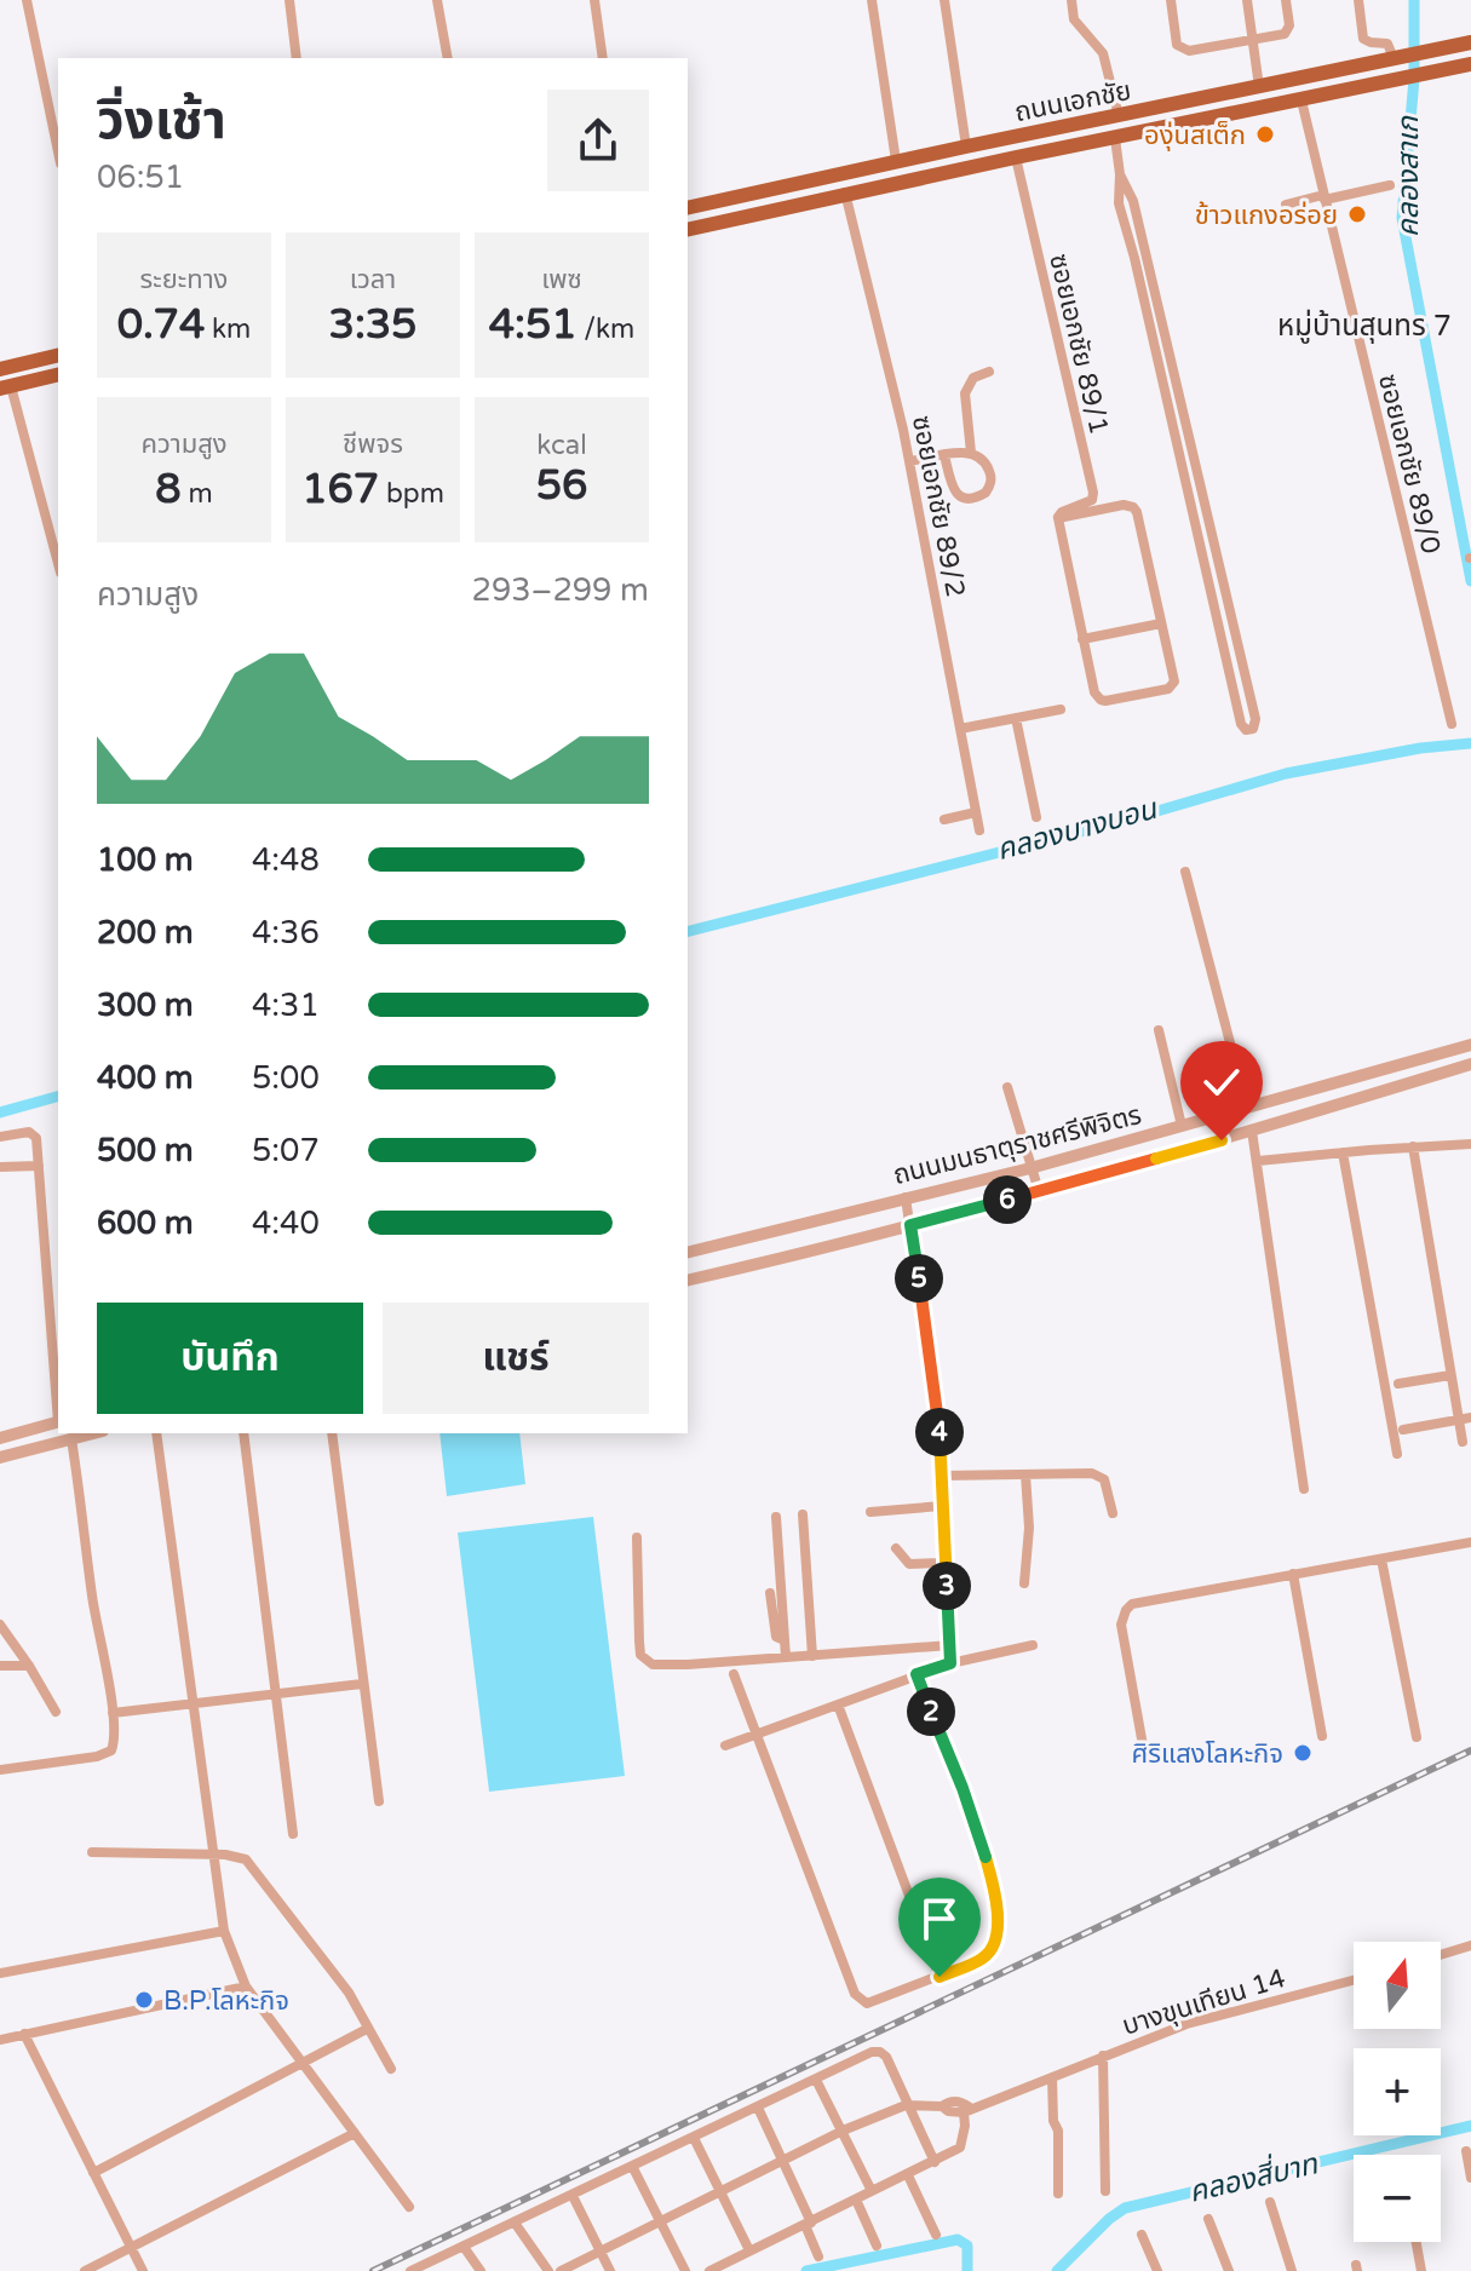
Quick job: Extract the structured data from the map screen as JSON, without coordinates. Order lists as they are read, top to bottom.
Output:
{
  "streets": {
    "main road": ["ถนนเอกชัย"],
    "street": [
      "ซอยเอกชัย 89/1",
      "ซอยเอกชัย 89/0",
      "ซอยเอกชัย 89/2",
      "ถนนมนธาตุราชศรีพิจิตร",
      "บางขุนเทียน 14"
    ]
  },
  "crossings": [
    ["ถนนเอกชัย", "ซอยเอกชัย 89/1"],
    ["ถนนเอกชัย", "ซอยเอกชัย 89/0"],
    ["ถนนเอกชัย", "ซอยเอกชัย 89/2"]
  ],
  "districts": ["หมู่บ้านสุนทร 7"],
  "water": ["คลองสาเก", "คลองบางบอน", "คลองสี่บาท"],
  "places": [
    "องุ่นสเต็ก",
    "ข้าวแกงอร่อย",
    "ศิริแสงโลหะกิจ",
    "B.P.โลหะกิจ"
  ],
  "north": "top",
  "page": {
    "heading": ["วิ่งเช้า", "06:51"],
    "stats": [
      ["ระยะทาง", "0.74 km"],
      ["เวลา", "3:35"],
      ["เพซ", "4:51 /km"],
      ["ความสูง", "8 m"],
      ["ชีพจร", "167 bpm"],
      ["kcal", "56"]
    ],
    "chart": ["ความสูง", "293–299 m"],
    "list": [
      {
        "name": "100 m",
        "note": "4:48"
      },
      {
        "name": "200 m",
        "note": "4:36"
      },
      {
        "name": "300 m",
        "note": "4:31"
      },
      {
        "name": "400 m",
        "note": "5:00"
      },
      {
        "name": "500 m",
        "note": "5:07"
      },
      {
        "name": "600 m",
        "note": "4:40"
      }
    ],
    "pins": [
      "6",
      "5",
      "4",
      "3",
      "2"
    ],
    "buttons": ["บันทึก", "แชร์"],
    "map_buttons": ["+", "−"]
  }
}
